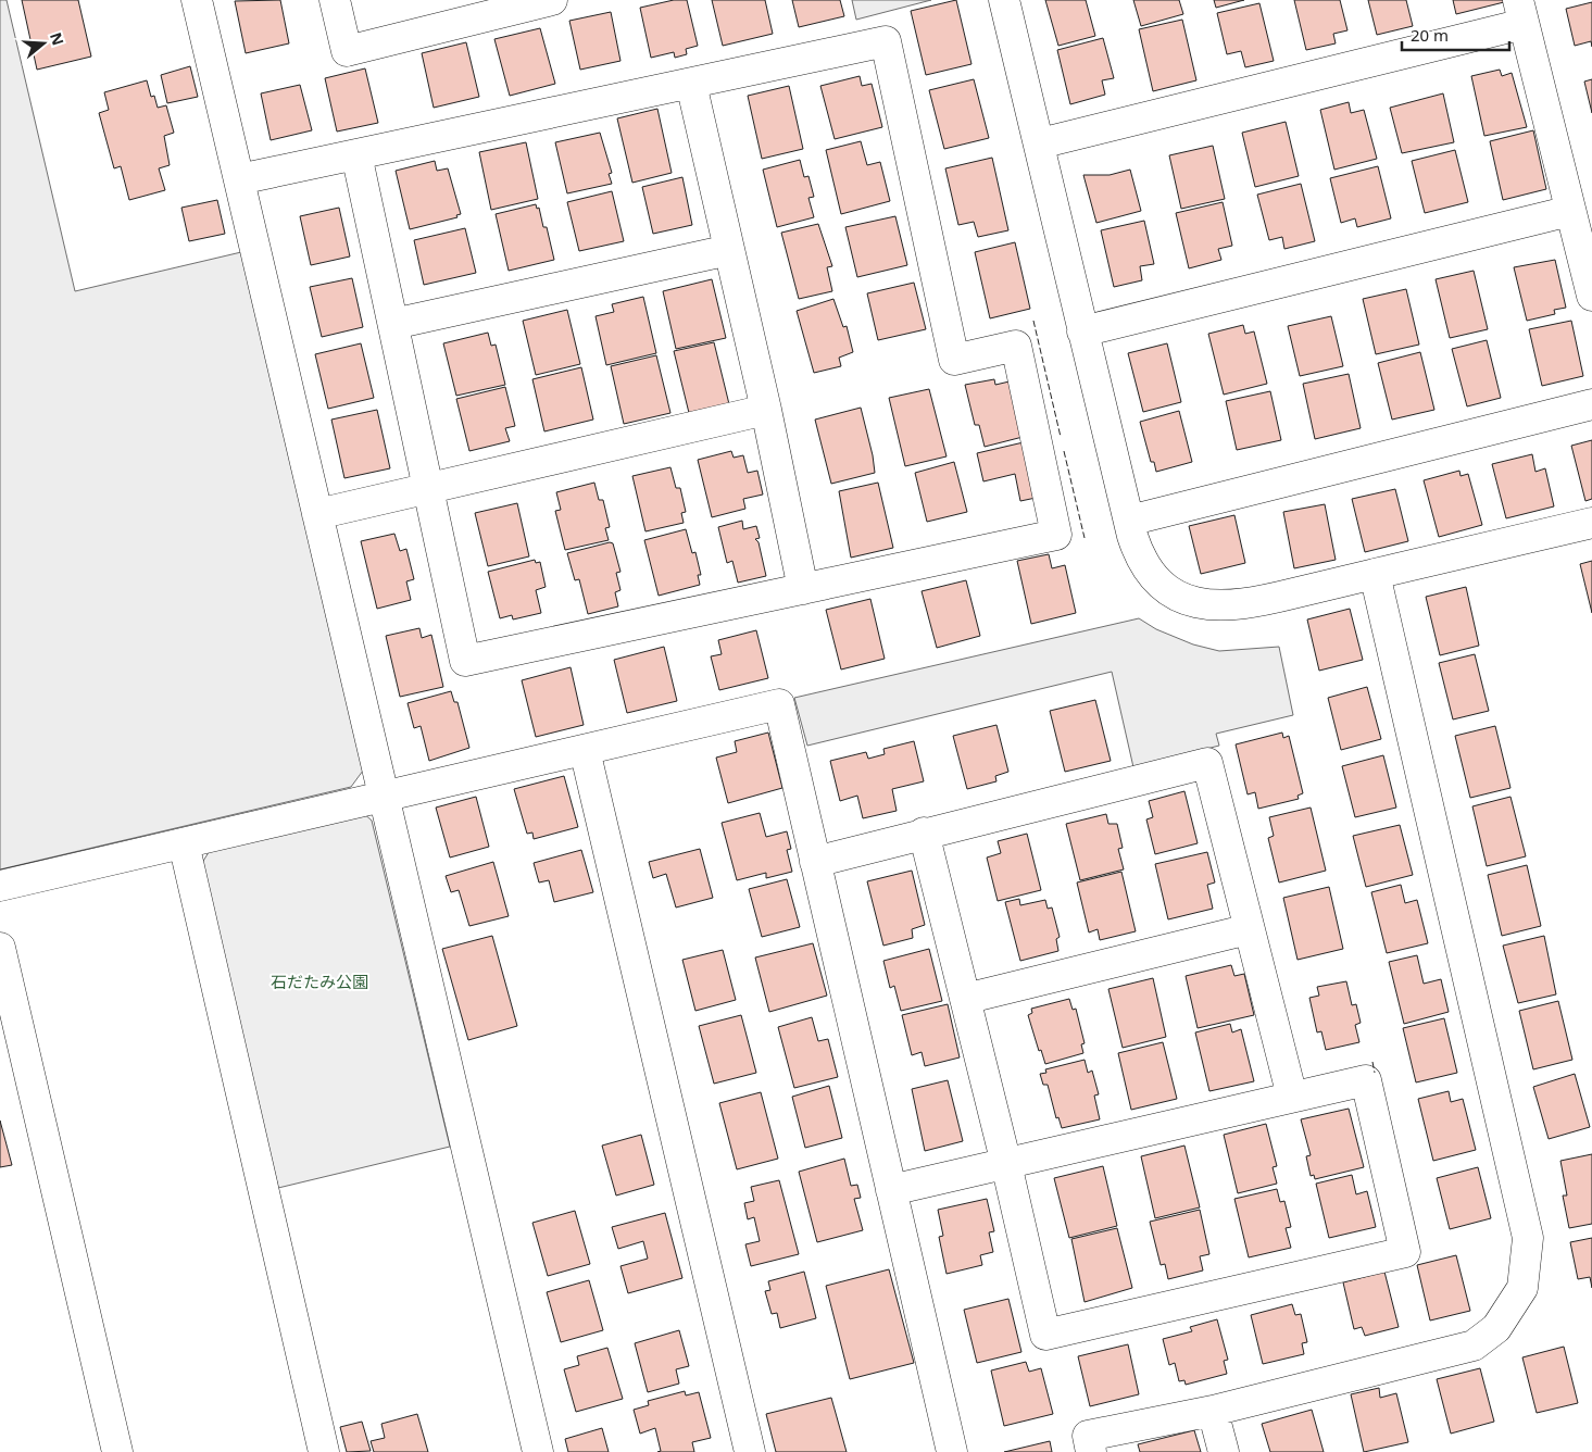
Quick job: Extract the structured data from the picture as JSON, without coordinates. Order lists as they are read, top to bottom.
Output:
{
  "parks": ["石だたみ公園"],
  "scale_bar": "20 m",
  "north": "right"
}
